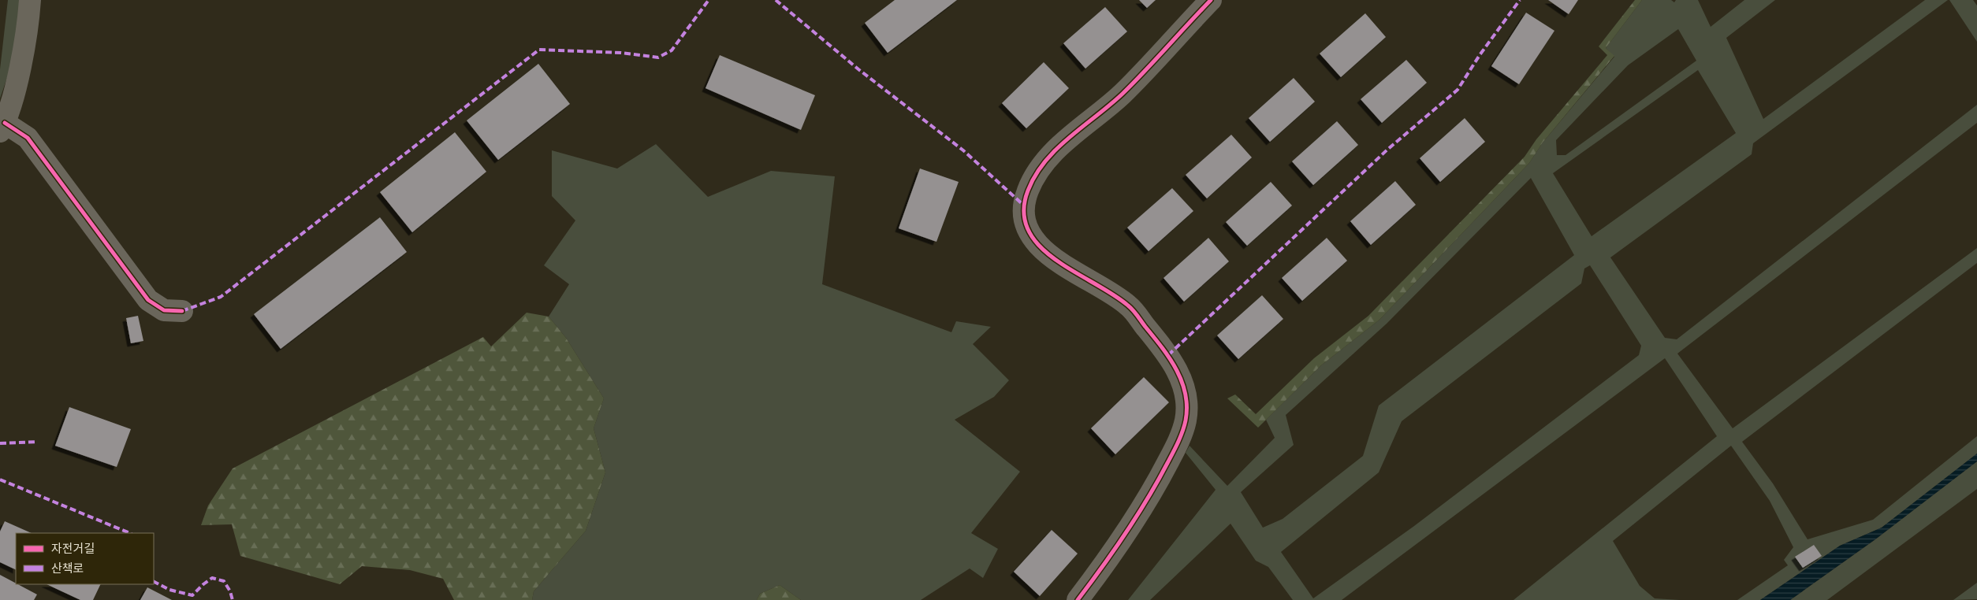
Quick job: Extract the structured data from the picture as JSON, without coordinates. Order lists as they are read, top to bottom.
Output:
{
  "legend": ["자전거길", "산책로"]
}
